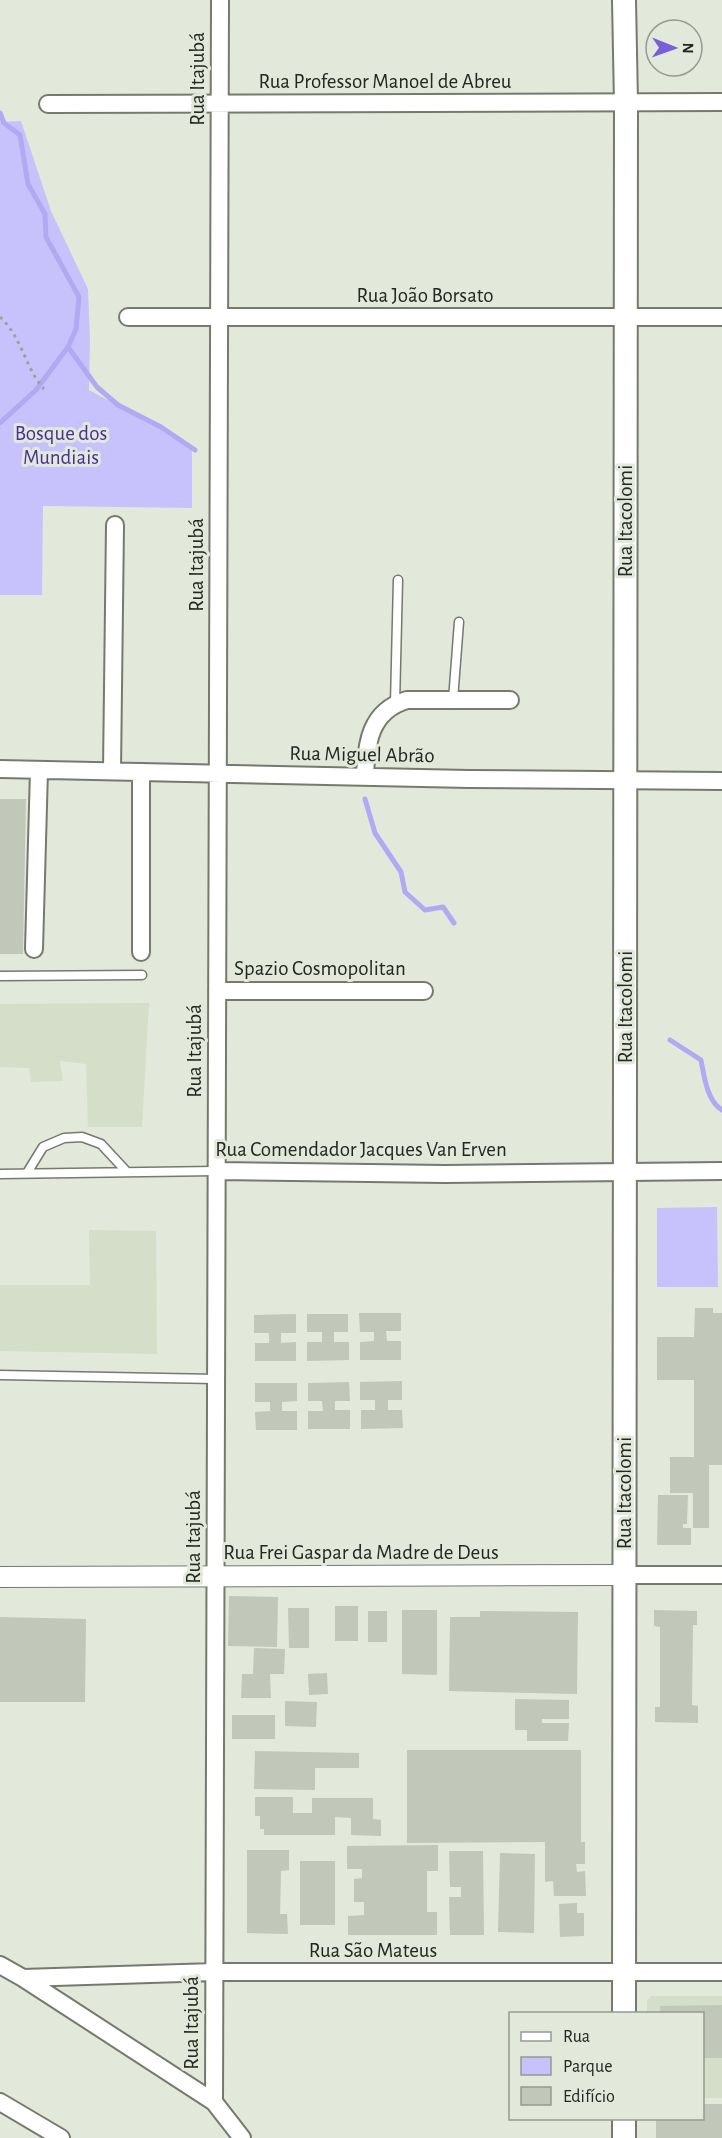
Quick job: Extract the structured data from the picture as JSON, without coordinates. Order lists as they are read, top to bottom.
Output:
{
  "streets": {
    "main road": ["Rua Itacolomi"],
    "street": [
      "Rua Itajubá",
      "Rua Professor Manoel de Abreu",
      "Rua João Borsato",
      "Rua Miguel Abrão",
      "Spazio Cosmopolitan",
      "Rua Comendador Jacques Van Erven",
      "Rua Frei Gaspar da Madre de Deus",
      "Rua São Mateus"
    ]
  },
  "crossings": [
    ["Rua Itajubá", "Rua Professor Manoel de Abreu"],
    ["Rua Itajubá", "Rua João Borsato"],
    ["Rua Itajubá", "Rua Miguel Abrão"],
    ["Rua Itajubá", "Spazio Cosmopolitan"],
    ["Rua Itajubá", "Rua Comendador Jacques Van Erven"],
    ["Rua Itajubá", "Rua Frei Gaspar da Madre de Deus"],
    ["Rua Itajubá", "Rua São Mateus"],
    ["Rua Professor Manoel de Abreu", "Rua Itacolomi"],
    ["Rua João Borsato", "Rua Itacolomi"],
    ["Rua Itacolomi", "Rua Miguel Abrão"],
    ["Rua Itacolomi", "Rua Comendador Jacques Van Erven"],
    ["Rua Itacolomi", "Rua Frei Gaspar da Madre de Deus"],
    ["Rua Itacolomi", "Rua São Mateus"]
  ],
  "parks": ["Bosque dos Mundiais"],
  "legend": ["Rua", "Parque", "Edifício"],
  "north": "right"
}
